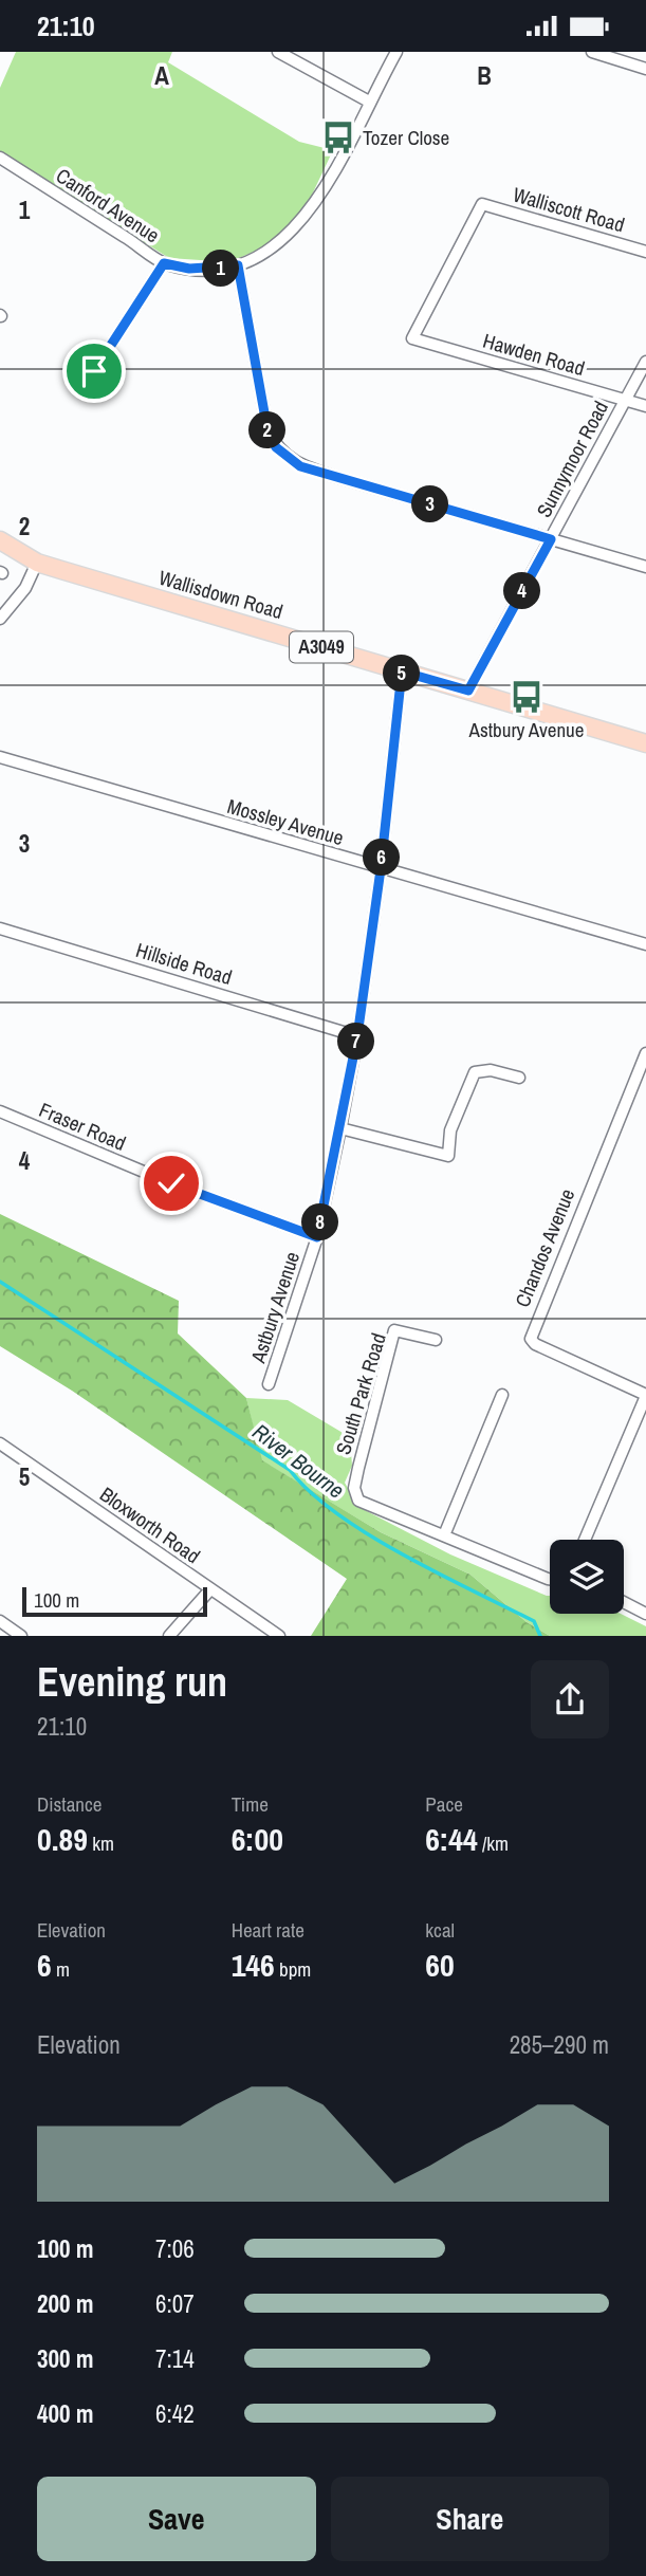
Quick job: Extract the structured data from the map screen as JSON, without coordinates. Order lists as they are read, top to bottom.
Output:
{
  "streets": {
    "main road": ["Wallisdown Road", "A3049"],
    "street": [
      "Canford Avenue",
      "Walliscott Road",
      "Hawden Road",
      "Sunnymoor Road",
      "Mossley Avenue",
      "Hillside Road",
      "Fraser Road",
      "Chandos Avenue",
      "Astbury Avenue",
      "South Park Road",
      "Bloxworth Road"
    ]
  },
  "crossings": [
    ["Walliscott Road", "Hawden Road"],
    ["Hawden Road", "Sunnymoor Road"],
    ["Sunnymoor Road", "Wallisdown Road"],
    ["Wallisdown Road", "Astbury Avenue"],
    ["Mossley Avenue", "Astbury Avenue"],
    ["Hillside Road", "Astbury Avenue"],
    ["Fraser Road", "Astbury Avenue"]
  ],
  "water": ["River Bourne"],
  "places": {
    "bus stop": ["Tozer Close", "Astbury Avenue"]
  },
  "scale_bar": "100 m",
  "page": {
    "status": "21:10",
    "pins": [
      "1",
      "2",
      "3",
      "4",
      "5",
      "6",
      "7",
      "8"
    ],
    "scale": "100 m",
    "heading": ["Evening run", "21:10"],
    "stats": [
      ["Distance", "0.89 km"],
      ["Time", "6:00"],
      ["Pace", "6:44 /km"],
      ["Elevation", "6 m"],
      ["Heart rate", "146 bpm"],
      ["kcal", "60"]
    ],
    "chart": ["Elevation", "285–290 m"],
    "list": [
      {
        "name": "100 m",
        "note": "7:06"
      },
      {
        "name": "200 m",
        "note": "6:07"
      },
      {
        "name": "300 m",
        "note": "7:14"
      },
      {
        "name": "400 m",
        "note": "6:42"
      }
    ],
    "buttons": ["Save", "Share"]
  },
  "grid": {
    "columns": ["A", "B"],
    "rows": [
      "1",
      "2",
      "3",
      "4",
      "5"
    ]
  }
}
